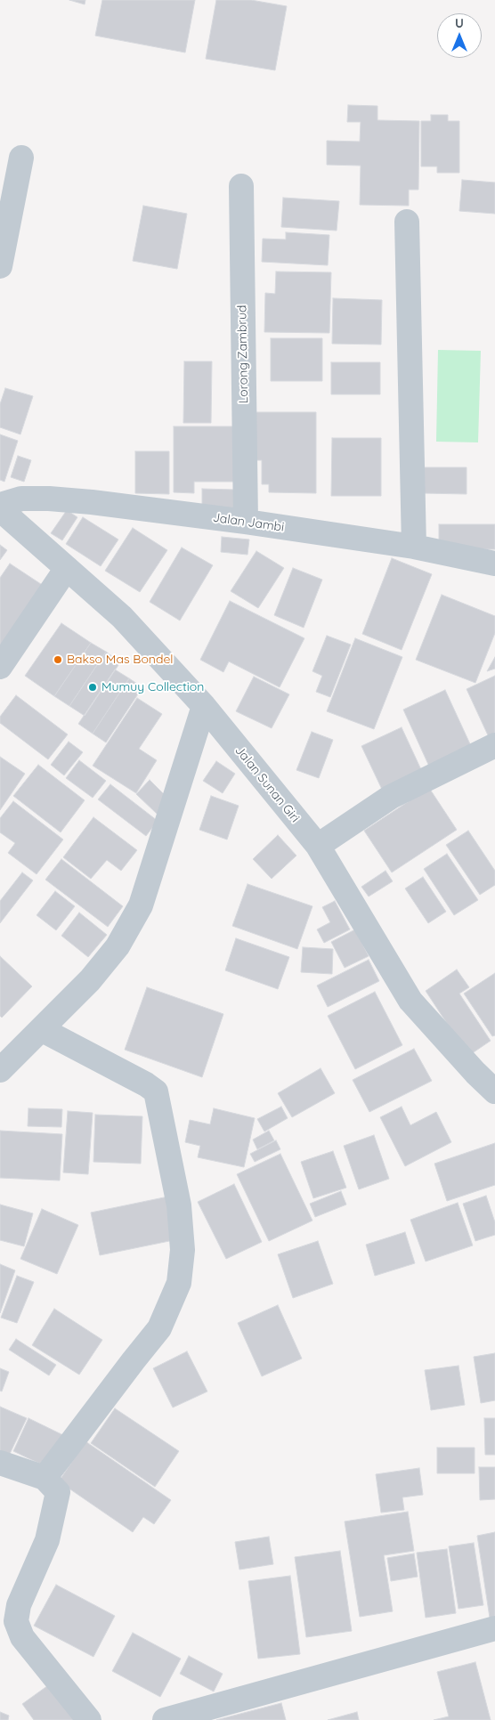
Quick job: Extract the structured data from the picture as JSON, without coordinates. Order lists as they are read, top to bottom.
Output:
{
  "streets": {
    "street": ["Lorong Zambrud", "Jalan Jambi", "Jalan Sunan Giri"]
  },
  "crossings": [
    ["Lorong Zambrud", "Jalan Jambi"]
  ],
  "places": ["Bakso Mas Bondel", "Mumuy Collection"],
  "north": "top"
}
